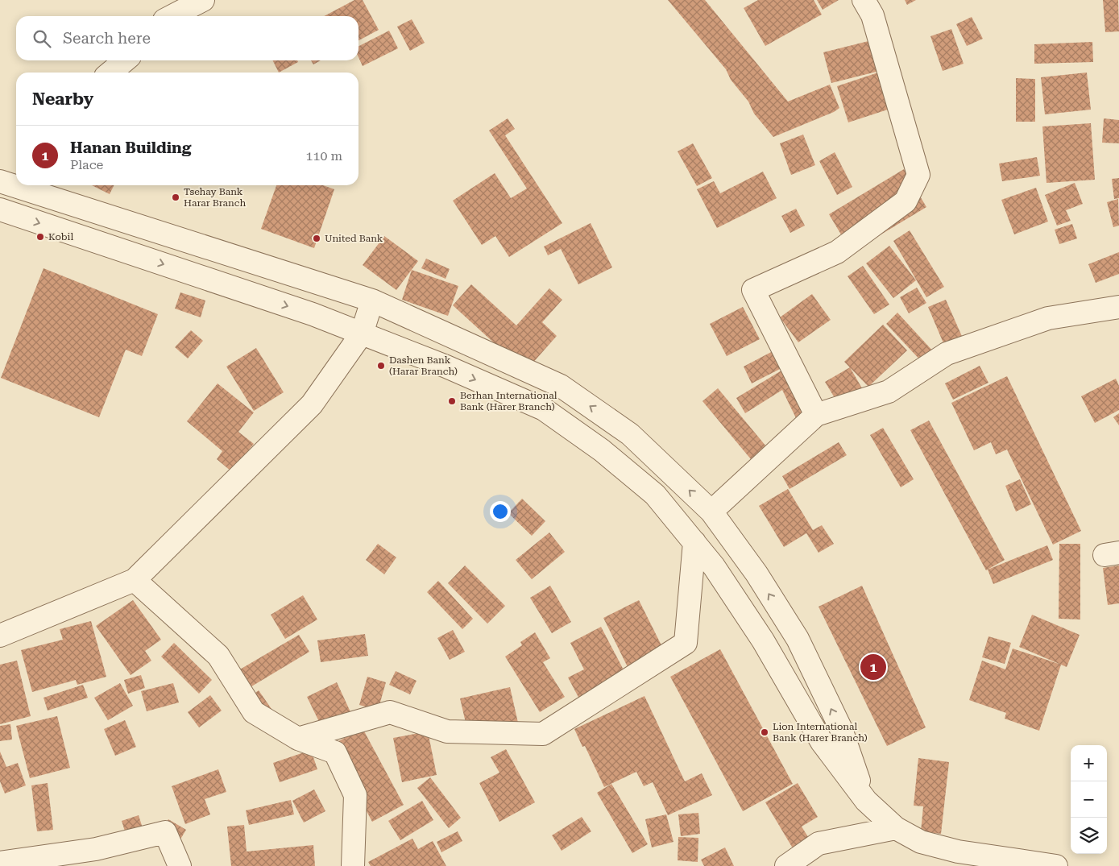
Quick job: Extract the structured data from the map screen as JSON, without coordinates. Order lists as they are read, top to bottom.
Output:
{
  "places": [
    "Tsehay Bank Harar Branch",
    "Kobil",
    "United Bank",
    "Dashen Bank (Harar Branch)",
    "Berhan International Bank (Harer Branch)",
    "Lion International Bank (Harer Branch)"
  ],
  "page": {
    "search": "Search here",
    "heading": "Nearby",
    "list": [
      {
        "mark": "1",
        "name": "Hanan Building",
        "note": "Place",
        "value": "110 m"
      }
    ],
    "pins": "1",
    "map_buttons": ["+", "−"]
  }
}
